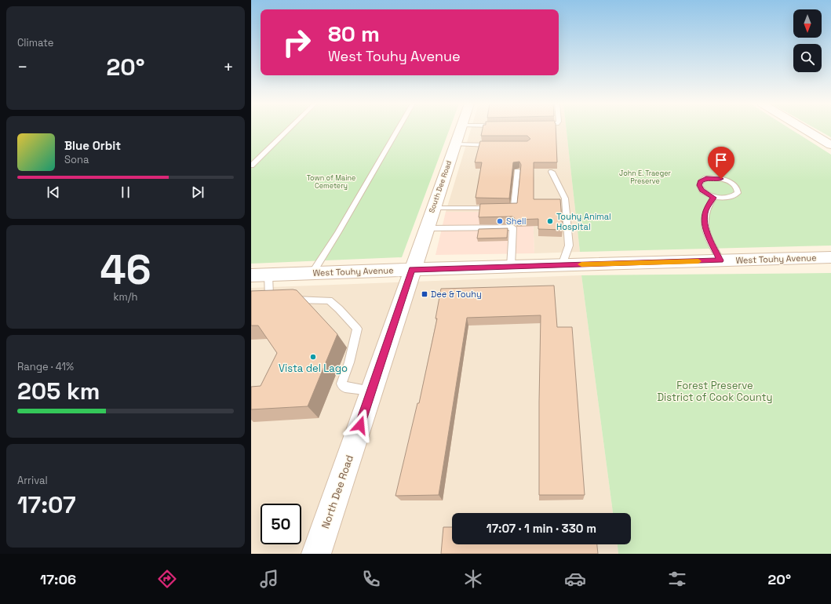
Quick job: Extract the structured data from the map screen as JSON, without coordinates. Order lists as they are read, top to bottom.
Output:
{
  "streets": {
    "main road": ["South Dee Road", "West Touhy Avenue", "North Dee Road"]
  },
  "crossings": [
    ["South Dee Road", "West Touhy Avenue"],
    ["South Dee Road", "North Dee Road"],
    ["West Touhy Avenue", "North Dee Road"]
  ],
  "parks": ["John E. Traeger Preserve", "Town of Maine Cemetery", "Forest Preserve District of Cook County"],
  "places": {
    "other": ["Shell", "Touhy Animal Hospital", "Vista del Lago"],
    "transit": ["Dee & Touhy"]
  },
  "north": "bottom",
  "page": {
    "tile": [
      "Climate",
      ["46", "km/h"],
      ["Range · 41%", "205 km"],
      ["Arrival", "17:07"]
    ],
    "turn": ["80 m", "West Touhy Avenue"],
    "heat": ["−", "20°", "+"],
    "song": ["Blue Orbit", "Sona"],
    "limit": "50",
    "trip": "17:07 · 1 min · 330 m",
    "tabs": ["17:06", "20°"]
  }
}
